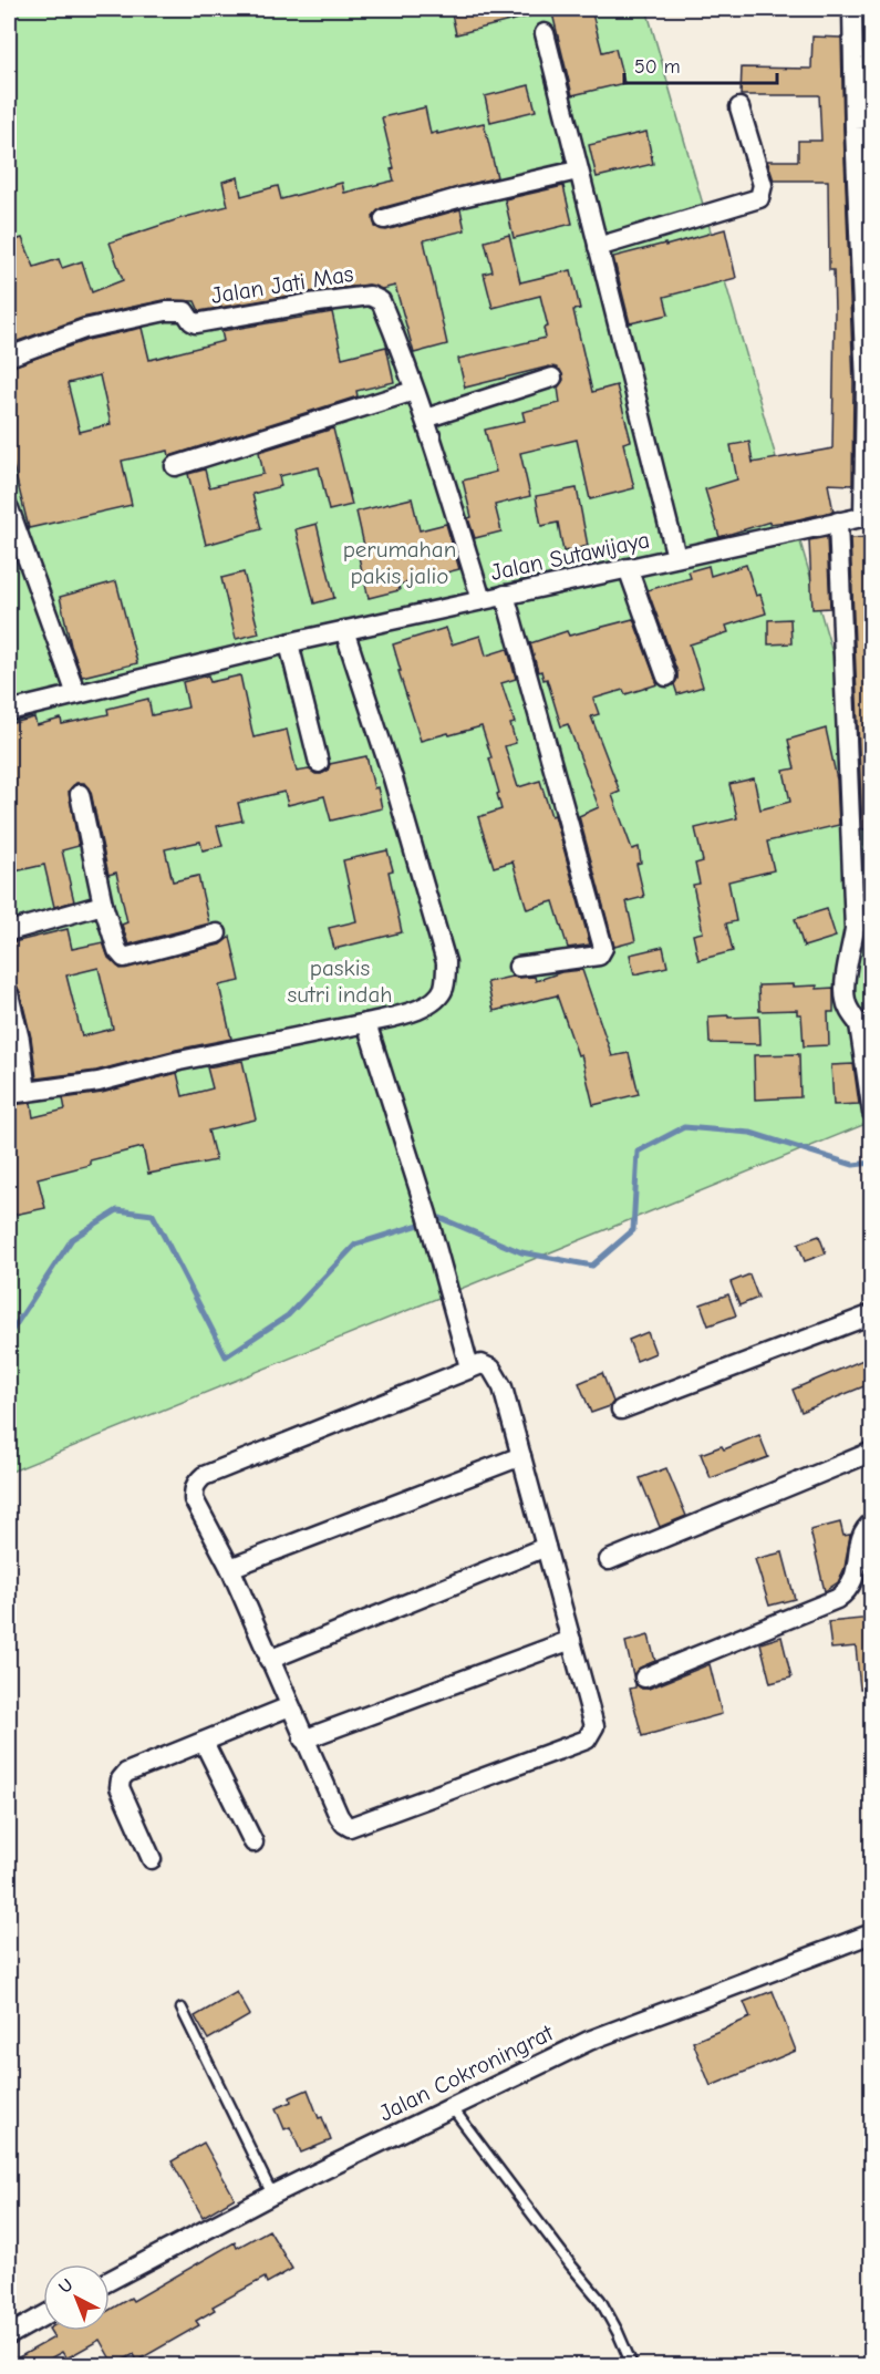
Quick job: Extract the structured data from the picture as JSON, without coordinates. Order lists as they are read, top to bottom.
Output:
{
  "streets": {
    "street": ["Jalan Jati Mas", "Jalan Sutawijaya", "Jalan Cokroningrat"]
  },
  "crossings": [
    ["Jalan Jati Mas", "Jalan Sutawijaya"]
  ],
  "parks": ["perumahan pakis jalio", "paskis sutri indah"],
  "scale_bar": "50 m",
  "north": "top left"
}
